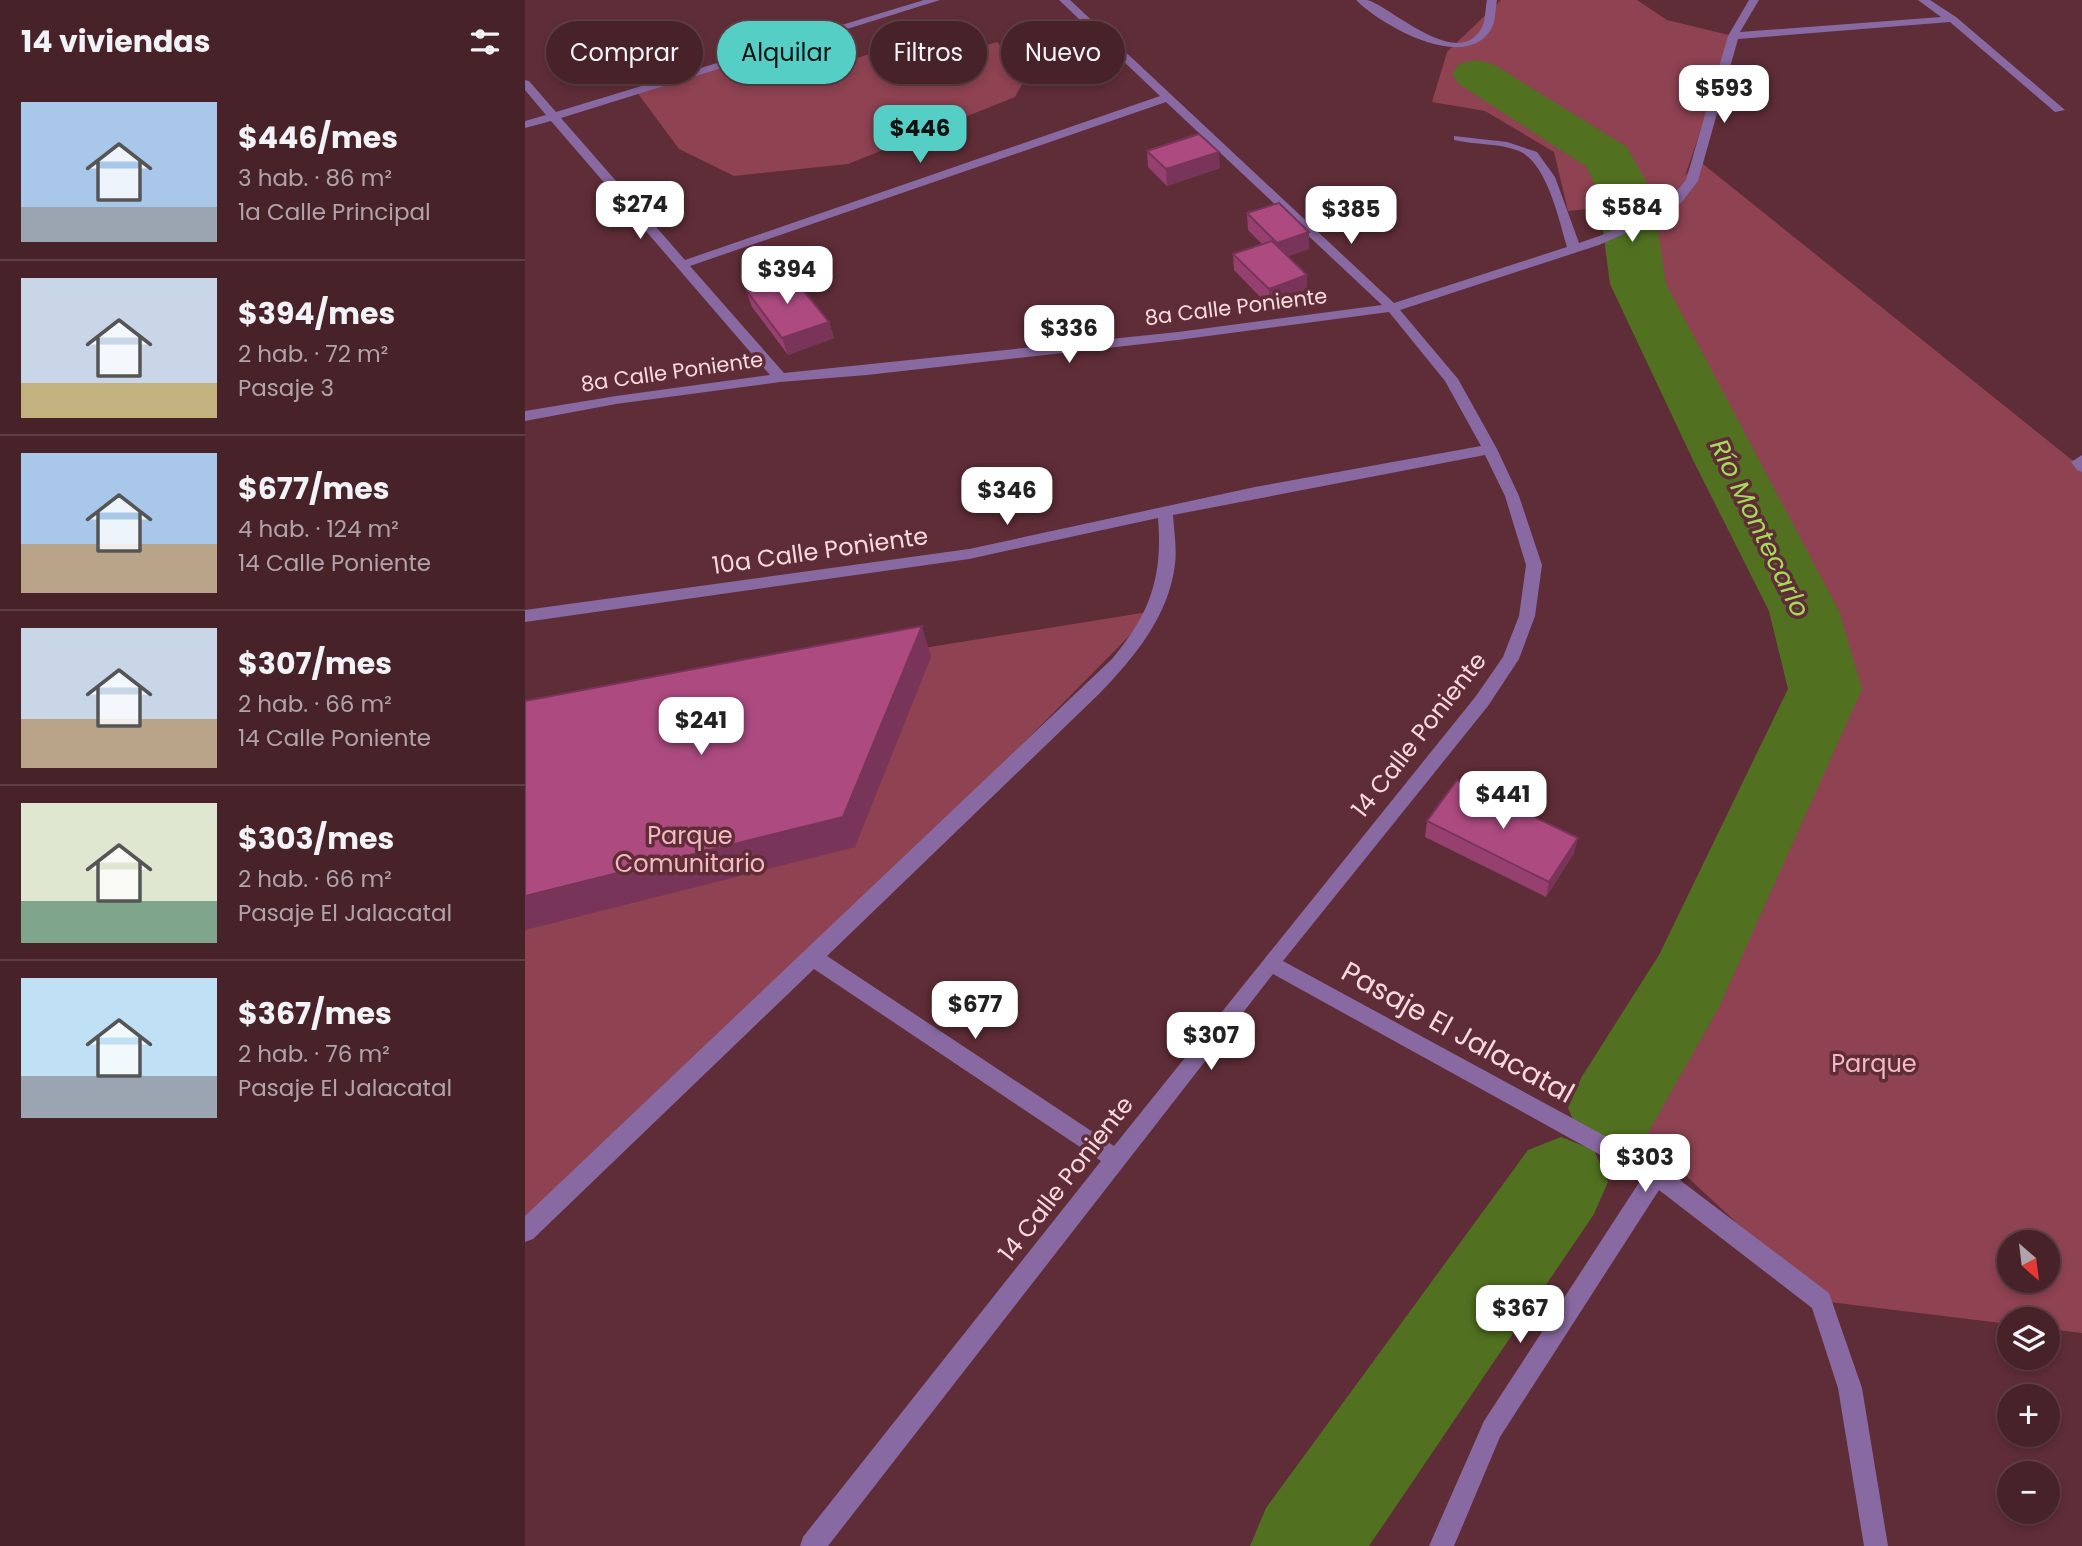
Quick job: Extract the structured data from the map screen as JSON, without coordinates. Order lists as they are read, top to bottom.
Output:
{
  "streets": {
    "street": [
      "8a Calle Poniente",
      "10a Calle Poniente",
      "14 Calle Poniente",
      "Pasaje El Jalacatal"
    ]
  },
  "crossings": [
    ["10a Calle Poniente", "14 Calle Poniente"],
    ["14 Calle Poniente", "Pasaje El Jalacatal"]
  ],
  "water": ["Río Montecarlo"],
  "parks": ["Parque Comunitario", "Parque"],
  "north": "bottom right",
  "page": {
    "heading": "14 viviendas",
    "chip": [
      "Comprar",
      "Alquilar",
      "Filtros",
      "Nuevo"
    ],
    "price": [
      "$593",
      "$446",
      "$274",
      "$584",
      "$385",
      "$394",
      "$336",
      "$346",
      "$241",
      "$441",
      "$677",
      "$307",
      "$303",
      "$367"
    ],
    "list": [
      {
        "name": "$446/mes",
        "note": "3 hab. · 86 m² · 1a Calle Principal"
      },
      {
        "name": "$394/mes",
        "note": "2 hab. · 72 m² · Pasaje 3"
      },
      {
        "name": "$677/mes",
        "note": "4 hab. · 124 m² · 14 Calle Poniente"
      },
      {
        "name": "$307/mes",
        "note": "2 hab. · 66 m² · 14 Calle Poniente"
      },
      {
        "name": "$303/mes",
        "note": "2 hab. · 66 m² · Pasaje El Jalacatal"
      },
      {
        "name": "$367/mes",
        "note": "2 hab. · 76 m² · Pasaje El Jalacatal"
      }
    ],
    "map_buttons": ["+", "−"]
  }
}
